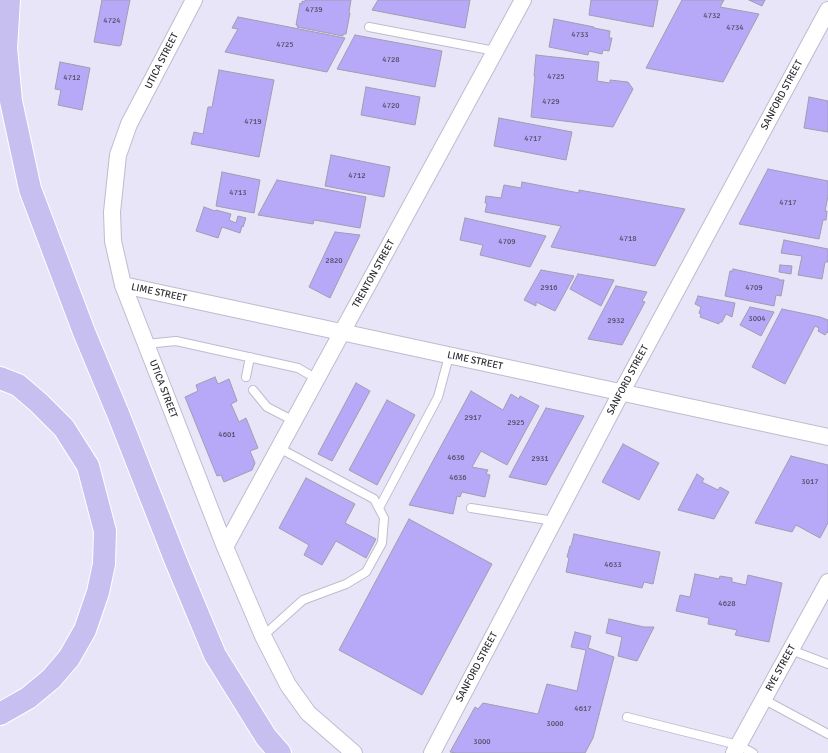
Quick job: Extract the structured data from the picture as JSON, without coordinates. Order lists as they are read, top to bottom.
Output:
{
  "streets": {
    "street": [
      "UTICA STREET",
      "SANFORD STREET",
      "TRENTON STREET",
      "LIME STREET",
      "RYE STREET"
    ]
  },
  "crossings": [
    ["UTICA STREET", "TRENTON STREET"],
    ["UTICA STREET", "LIME STREET"],
    ["SANFORD STREET", "LIME STREET"],
    ["TRENTON STREET", "LIME STREET"]
  ],
  "house_numbers": [
    "4739",
    "4732",
    "4724",
    "4734",
    "4733",
    "4725",
    "4728",
    "4725",
    "4712",
    "4729",
    "4720",
    "4719",
    "4717",
    "4712",
    "4713",
    "4717",
    "4718",
    "4709",
    "2820",
    "2916",
    "4709",
    "3004",
    "2932",
    "2917",
    "2925",
    "4601",
    "4636",
    "2931",
    "4636",
    "3017",
    "4633",
    "4628",
    "4617",
    "3000",
    "3000"
  ]
}
